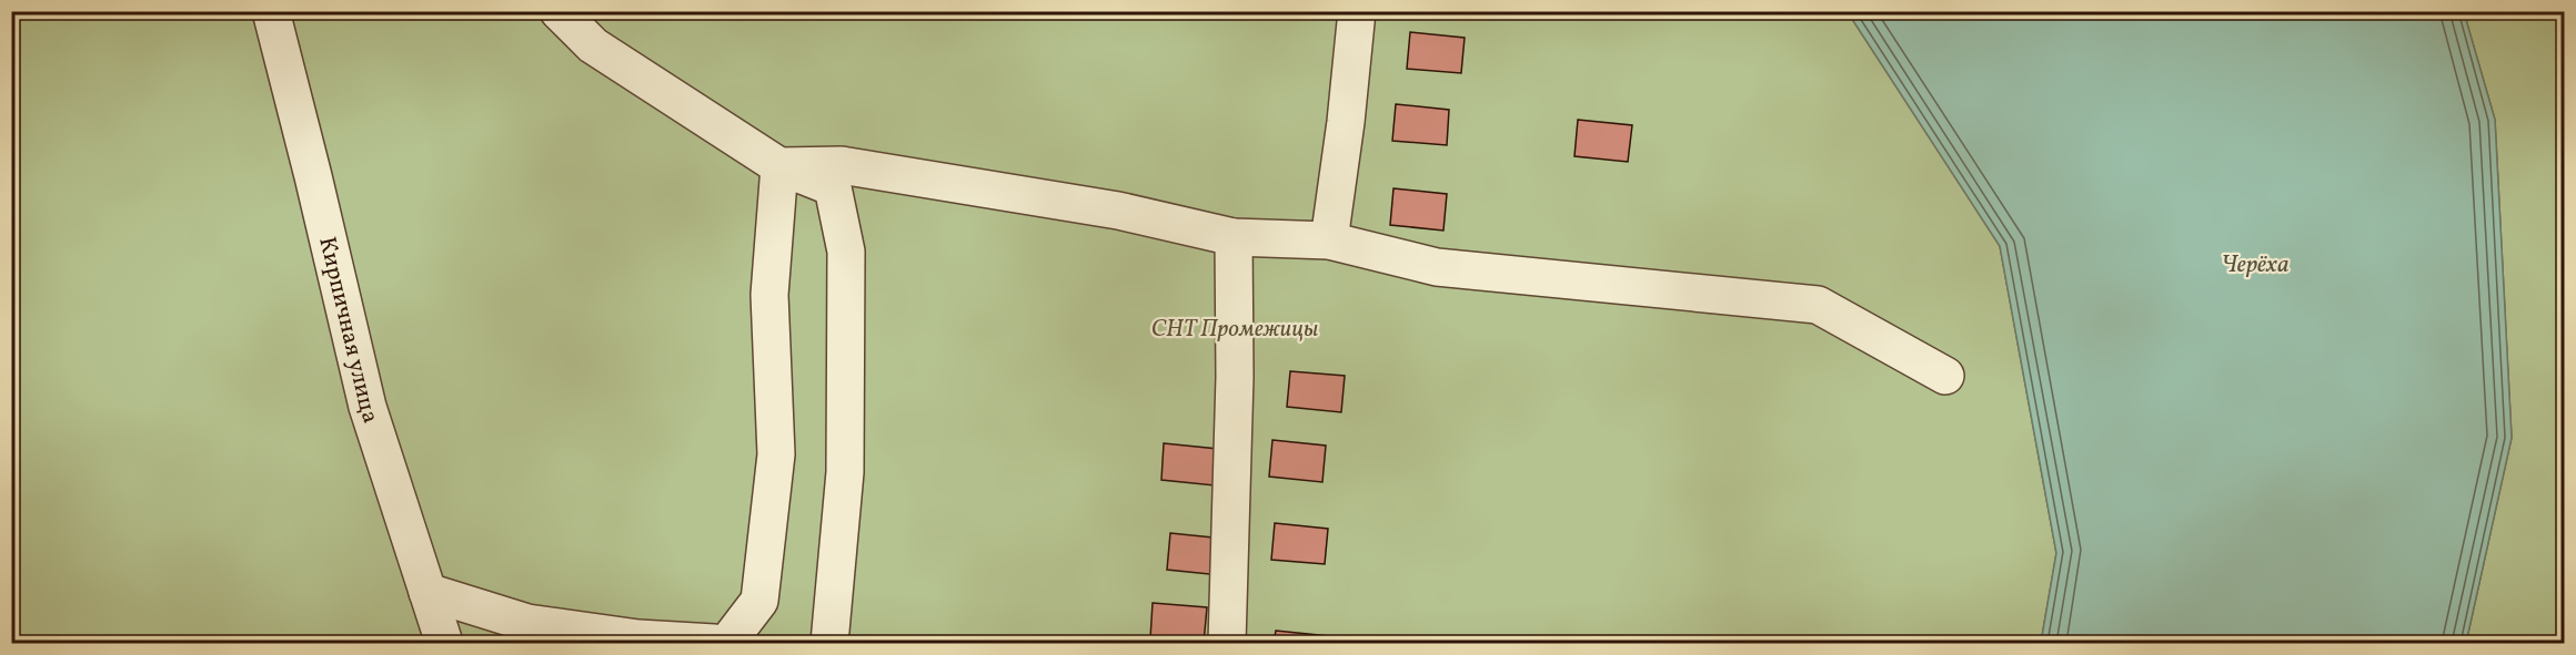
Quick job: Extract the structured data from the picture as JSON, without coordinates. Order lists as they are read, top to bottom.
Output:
{
  "streets": {
    "street": ["Кирпичная улица"]
  },
  "water": ["Черёха"],
  "parks": ["СНТ Промежицы"]
}
